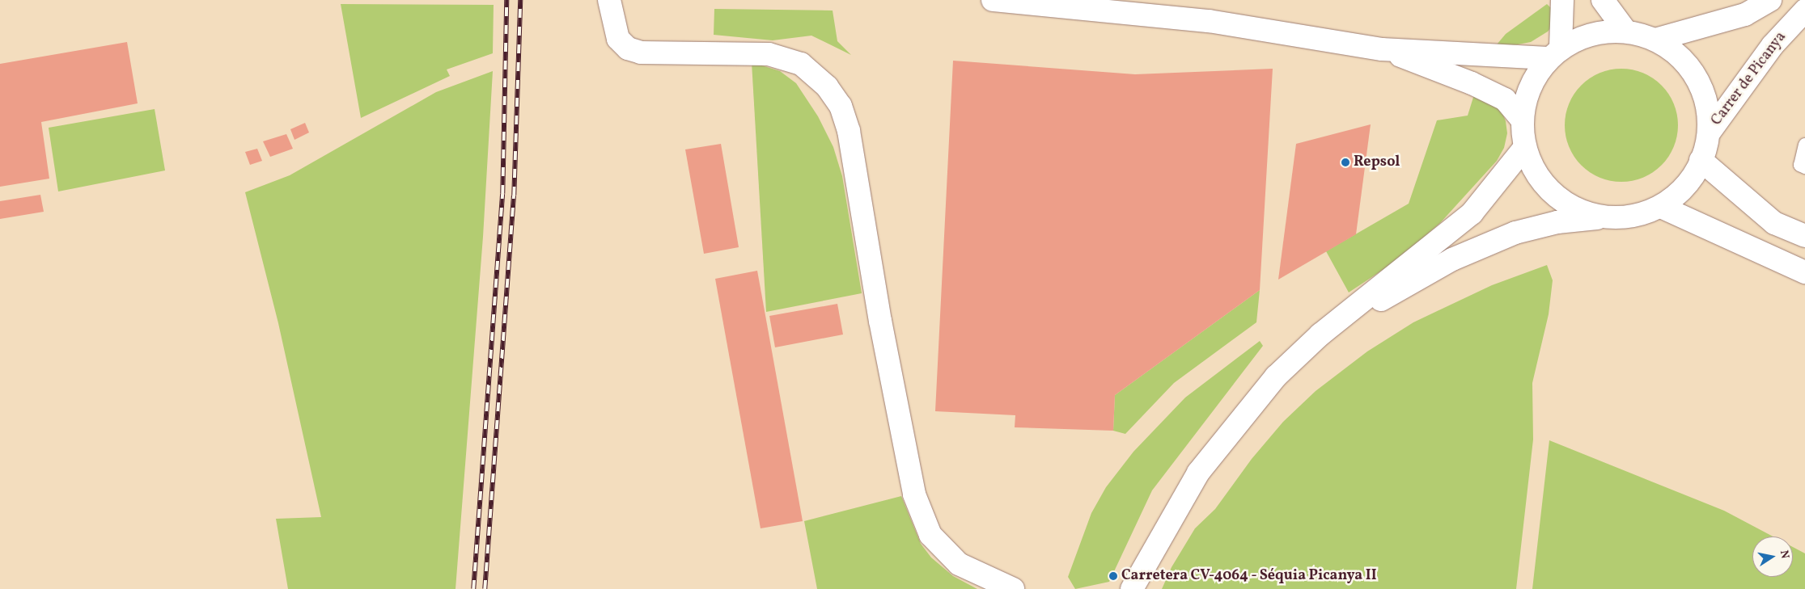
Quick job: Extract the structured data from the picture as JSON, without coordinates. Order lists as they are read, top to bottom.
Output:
{
  "streets": {
    "street": ["Carrer de Picanya"]
  },
  "places": ["Repsol", "Carretera CV-4064 - Séquia Picanya II"],
  "north": "right"
}
